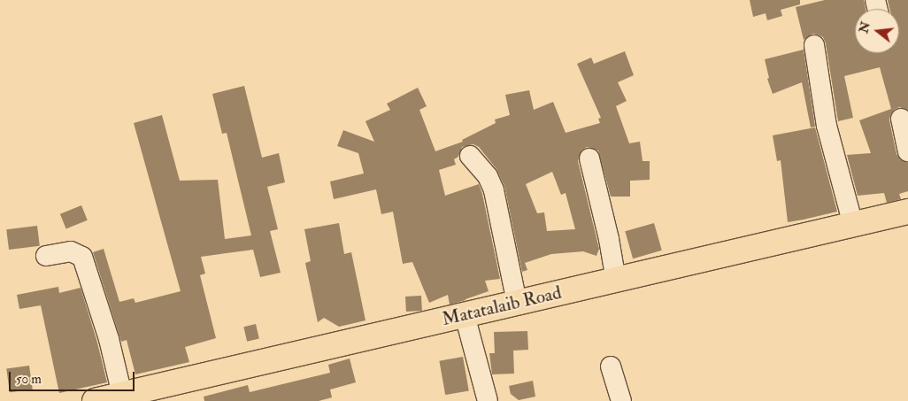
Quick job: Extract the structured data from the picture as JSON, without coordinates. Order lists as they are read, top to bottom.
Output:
{
  "streets": {
    "main road": ["Matatalaib Road"]
  },
  "scale_bar": "50 m",
  "north": "left"
}
